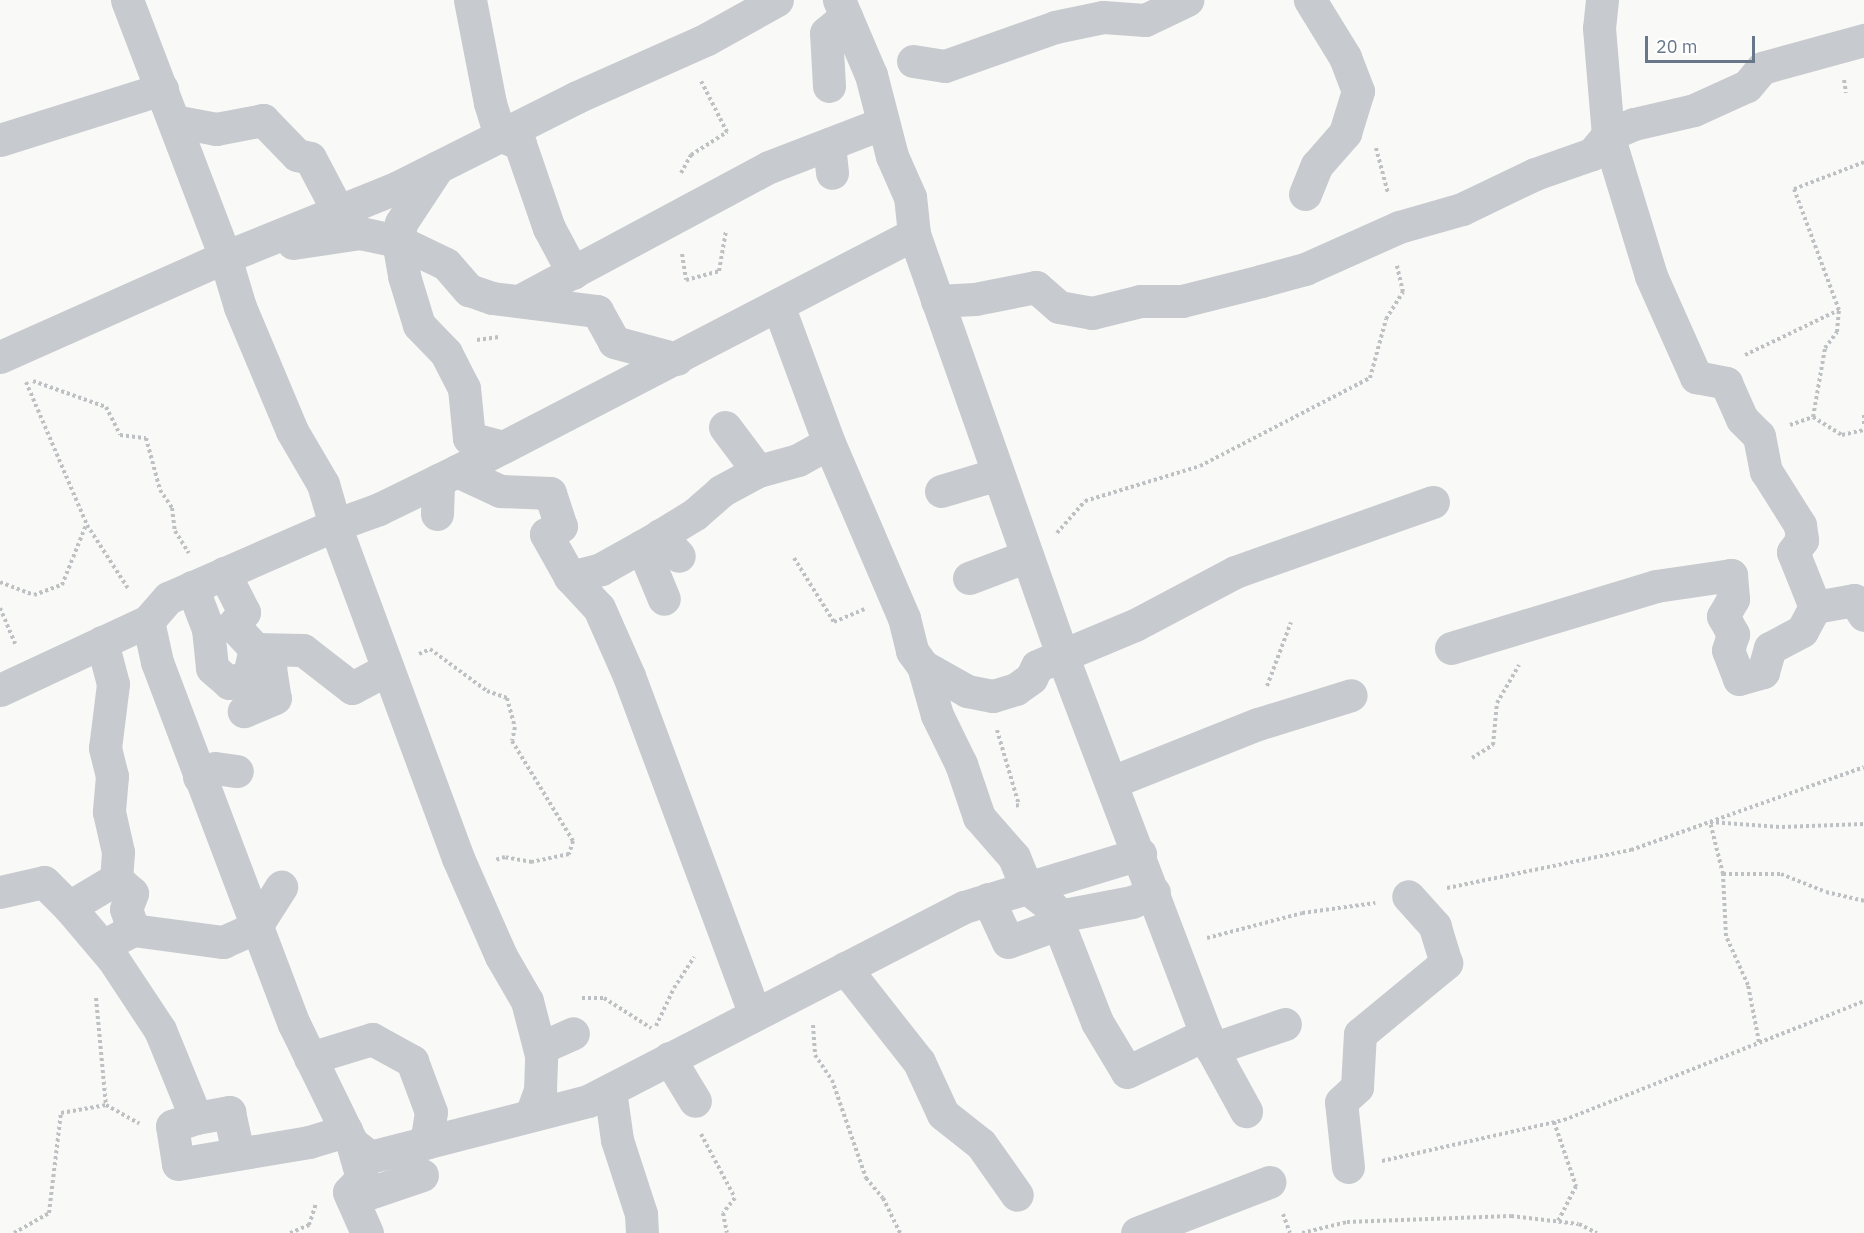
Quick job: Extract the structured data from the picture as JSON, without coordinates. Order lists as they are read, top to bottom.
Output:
{
  "scale_bar": "20 m"
}
